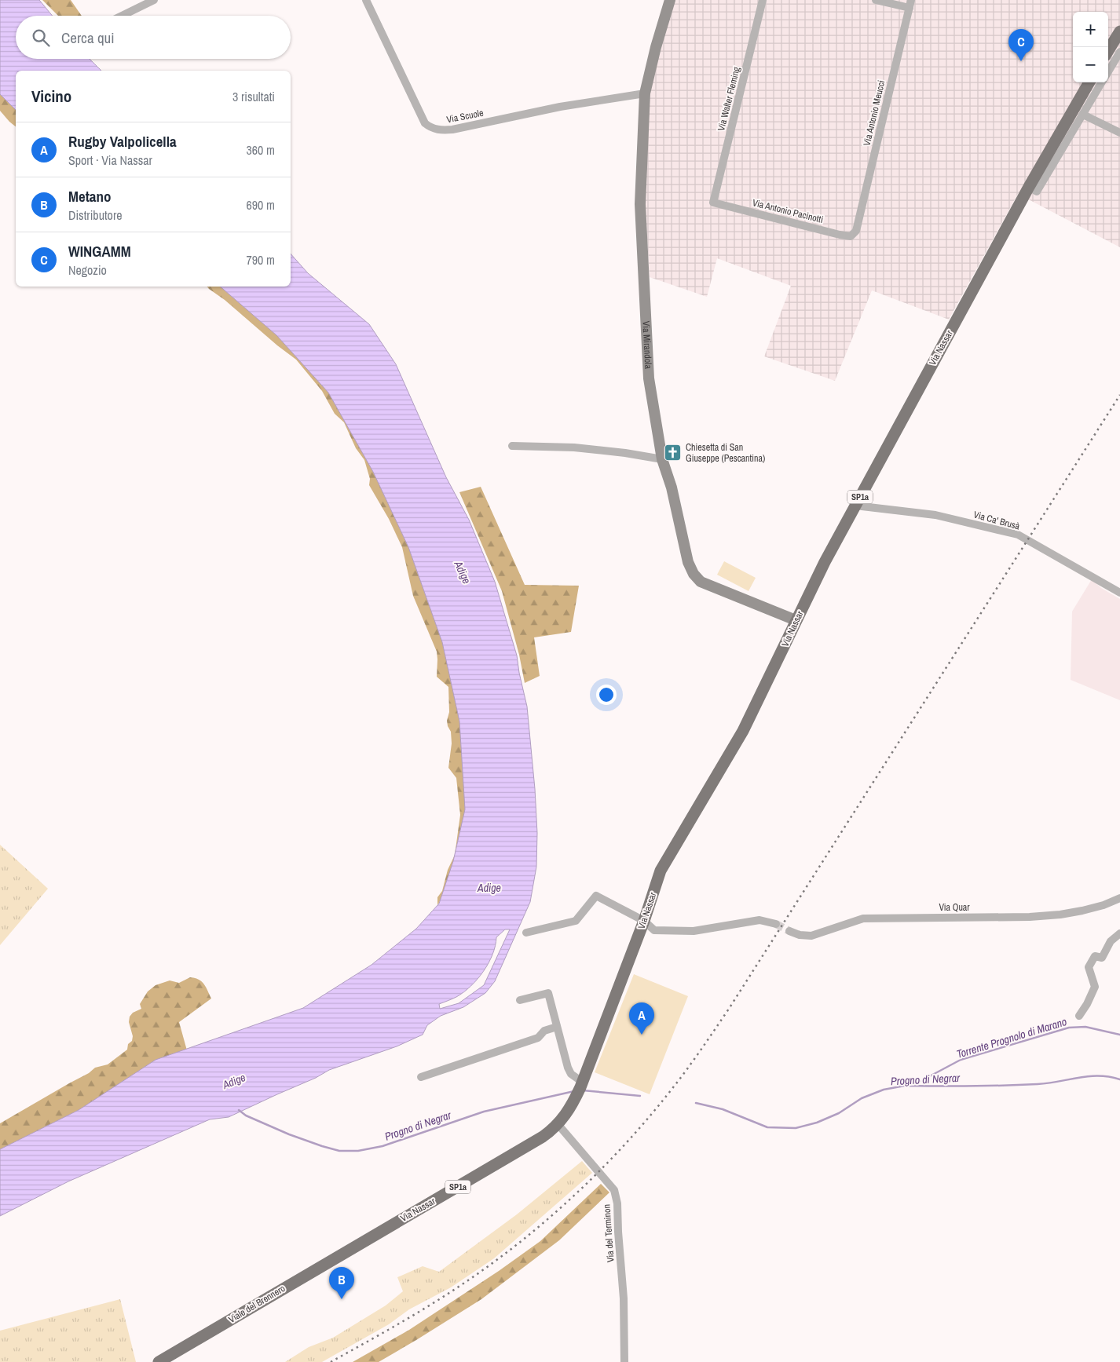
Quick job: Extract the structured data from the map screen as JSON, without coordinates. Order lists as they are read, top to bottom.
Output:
{
  "streets": {
    "main road": ["Via Nassar", "SP1a", "Viale del Brennero"],
    "street": [
      "Via Walter Fleming",
      "Via Antonio Meucci",
      "Via Scuole",
      "Via Antonio Pacinotti",
      "Via Mirandola",
      "Via Ca' Brusà",
      "Via Quar",
      "Via del Terminon"
    ]
  },
  "crossings": [
    ["Via Walter Fleming", "Via Antonio Pacinotti"],
    ["Via Antonio Meucci", "Via Antonio Pacinotti"],
    ["Via Scuole", "Via Mirandola"],
    ["Via Mirandola", "Via Nassar"],
    ["Via Nassar", "Via Ca' Brusà"],
    ["Via Nassar", "Via del Terminon"],
    ["Via Nassar", "Viale del Brennero"]
  ],
  "water": ["Adige", "Torrente Prognolo di Marano", "Progno di Negrar"],
  "places": {
    "church": ["Chiesetta di San Giuseppe (Pescantina)"]
  },
  "page": {
    "map_buttons": ["+", "−"],
    "search": "Cerca qui",
    "pins": ["C", "A", "B"],
    "heading": ["Vicino", "3 risultati"],
    "list": [
      {
        "mark": "A",
        "name": "Rugby Valpolicella",
        "note": "Sport · Via Nassar",
        "value": "360 m"
      },
      {
        "mark": "B",
        "name": "Metano",
        "note": "Distributore",
        "value": "690 m"
      },
      {
        "mark": "C",
        "name": "WINGAMM",
        "note": "Negozio",
        "value": "790 m"
      }
    ]
  }
}
